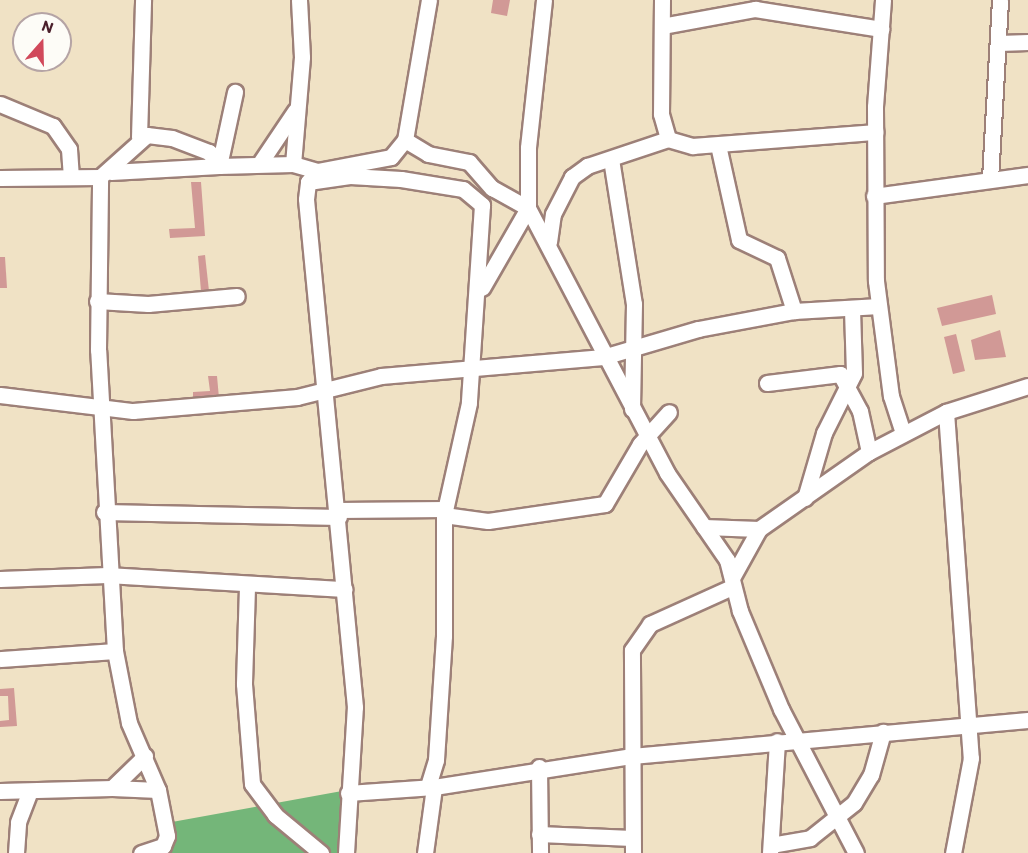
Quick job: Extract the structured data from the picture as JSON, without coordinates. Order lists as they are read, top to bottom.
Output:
{
  "north": "top"
}
